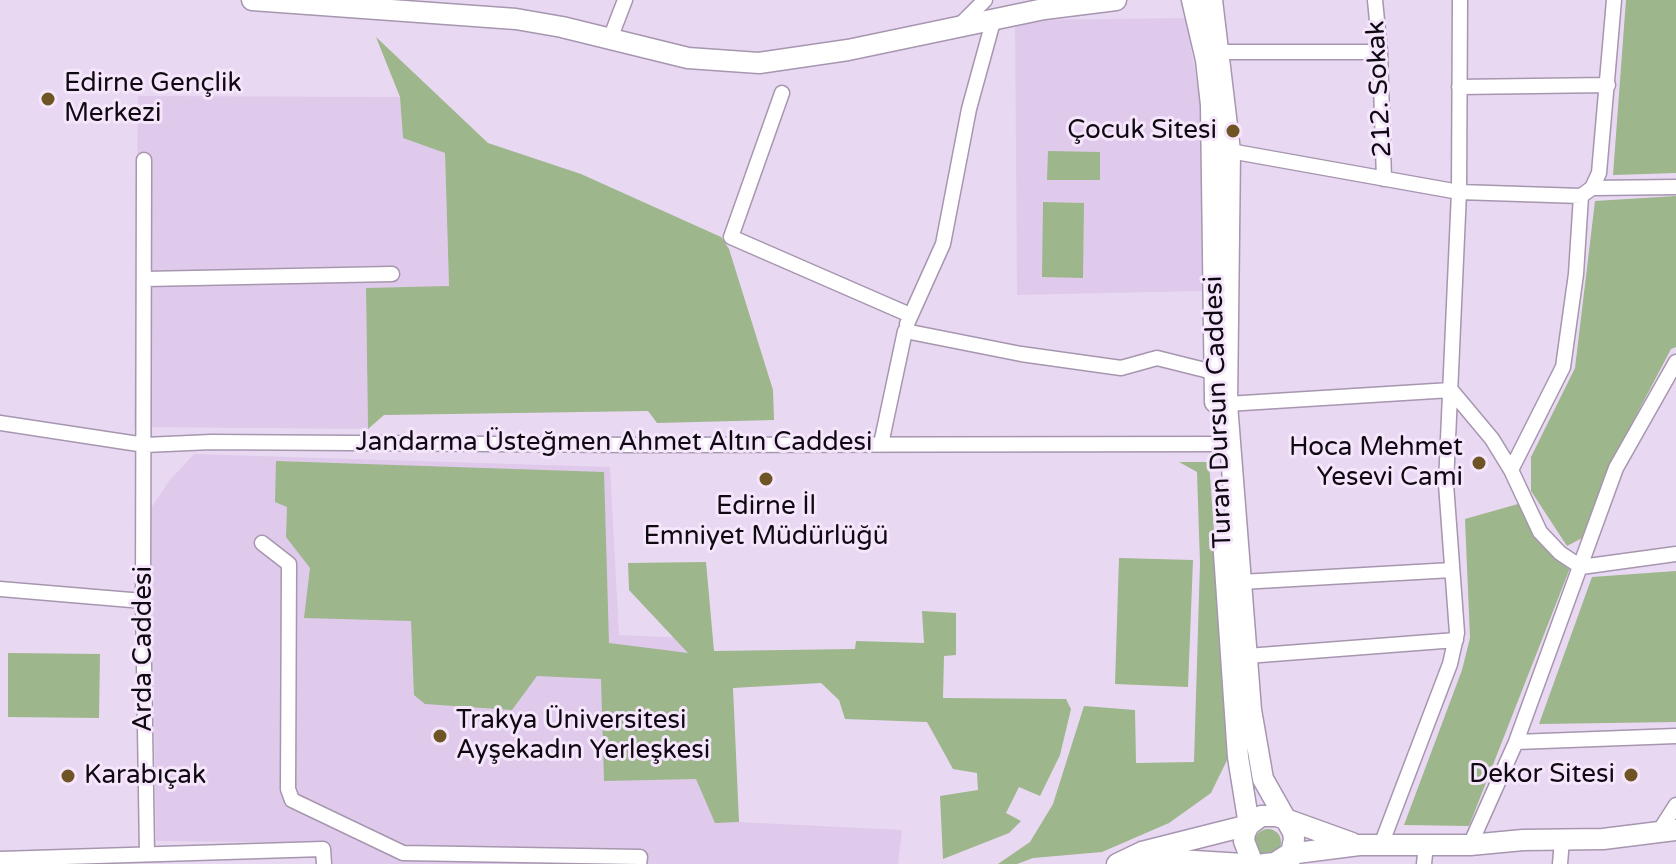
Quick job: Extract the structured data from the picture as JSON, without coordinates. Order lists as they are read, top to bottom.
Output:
{
  "streets": {
    "main road": ["Turan Dursun Caddesi"],
    "street": ["212. Sokak", "Jandarma Üsteğmen Ahmet Altın Caddesi", "Arda Caddesi"]
  },
  "crossings": [
    ["Turan Dursun Caddesi", "Jandarma Üsteğmen Ahmet Altın Caddesi"],
    ["Jandarma Üsteğmen Ahmet Altın Caddesi", "Arda Caddesi"]
  ],
  "places": [
    "Edirne Gençlik Merkezi",
    "Çocuk Sitesi",
    "Hoca Mehmet Yesevi Cami",
    "Edirne İl Emniyet Müdürlüğü",
    "Trakya Üniversitesi Ayşekadın Yerleşkesi",
    "Dekor Sitesi",
    "Karabıçak"
  ]
}
